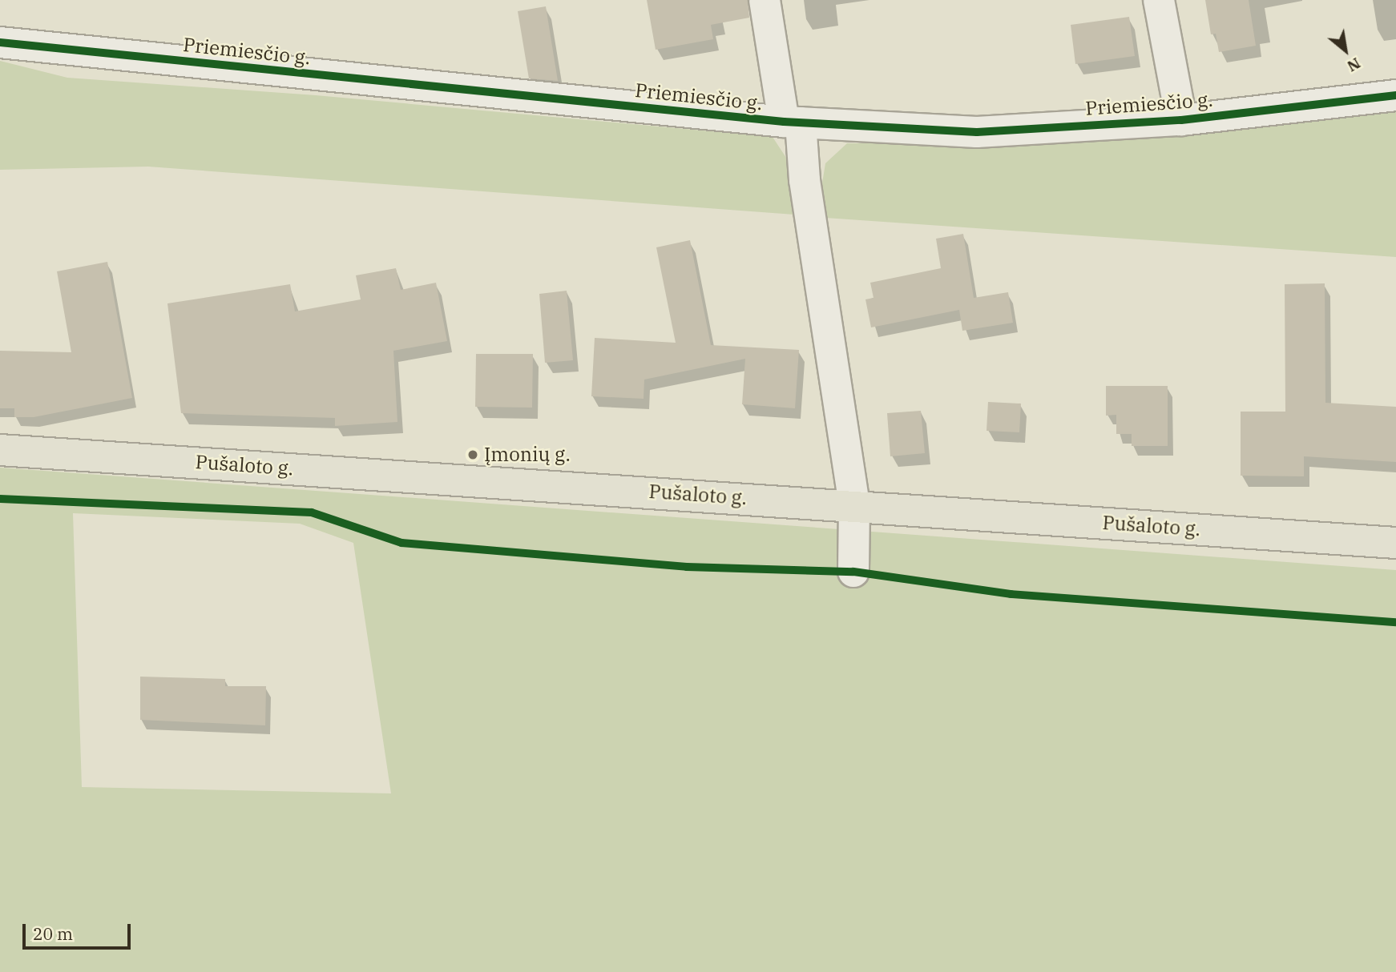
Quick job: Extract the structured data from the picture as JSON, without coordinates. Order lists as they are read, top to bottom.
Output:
{
  "streets": {
    "main road": ["Pušaloto g."],
    "street": ["Priemiesčio g."]
  },
  "places": ["Įmonių g."],
  "scale_bar": "20 m",
  "north": "bottom right"
}
